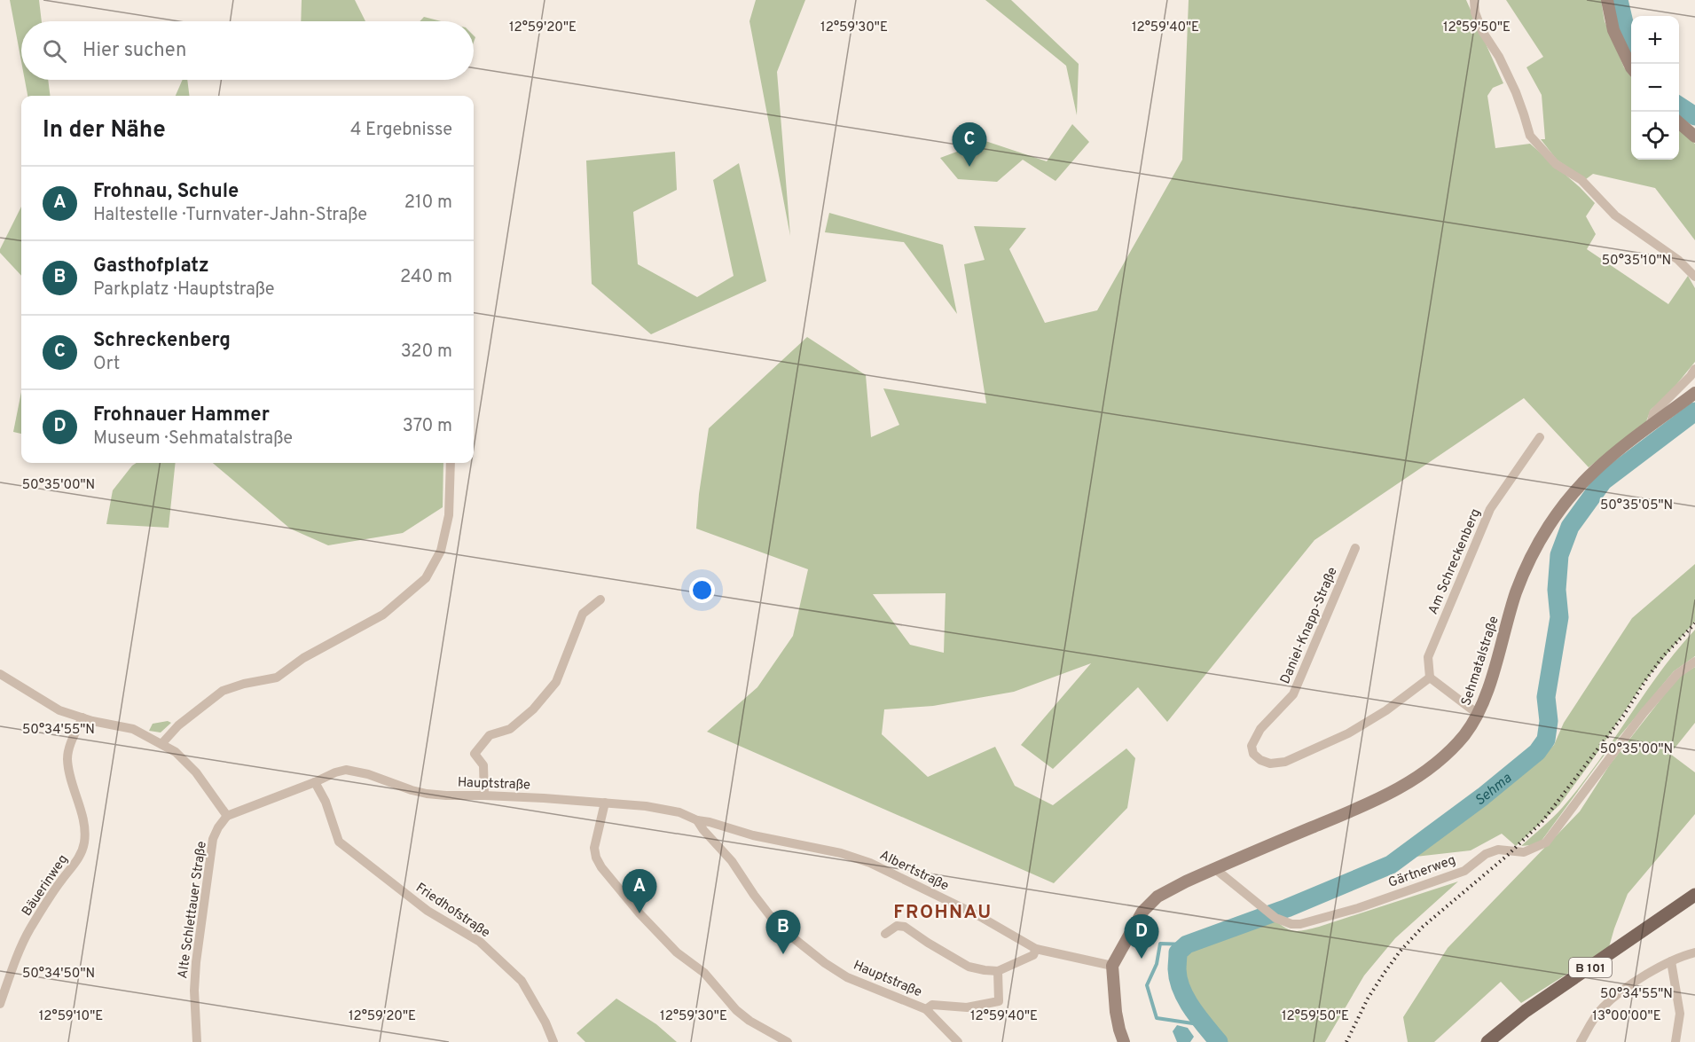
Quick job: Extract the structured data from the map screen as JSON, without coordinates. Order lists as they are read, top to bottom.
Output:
{
  "streets": {
    "main road": ["Sehmatalstraße", "B 101"],
    "street": [
      "Am Schreckenberg",
      "Daniel-Knapp-Straße",
      "Hauptstraße",
      "Albertstraße",
      "Gärtnerweg",
      "Bäuerinweg",
      "Alte Schlettauer Straße",
      "Friedhofstraße"
    ]
  },
  "crossings": [
    ["Am Schreckenberg", "Daniel-Knapp-Straße"],
    ["Sehmatalstraße", "Albertstraße"],
    ["Sehmatalstraße", "Gärtnerweg"],
    ["Hauptstraße", "Albertstraße"],
    ["Hauptstraße", "Alte Schlettauer Straße"],
    ["Hauptstraße", "Friedhofstraße"]
  ],
  "districts": ["FROHNAU"],
  "water": ["Sehma"],
  "page": {
    "map_buttons": ["+", "−"],
    "search": "Hier suchen",
    "heading": ["In der Nähe", "4 Ergebnisse"],
    "pins": [
      "C",
      "A",
      "B",
      "D"
    ],
    "list": [
      {
        "mark": "A",
        "name": "Frohnau, Schule",
        "note": "Haltestelle · Turnvater-Jahn-Straße",
        "value": "210 m"
      },
      {
        "mark": "B",
        "name": "Gasthofplatz",
        "note": "Parkplatz · Hauptstraße",
        "value": "240 m"
      },
      {
        "mark": "C",
        "name": "Schreckenberg",
        "note": "Ort",
        "value": "320 m"
      },
      {
        "mark": "D",
        "name": "Frohnauer Hammer",
        "note": "Museum · Sehmatalstraße",
        "value": "370 m"
      }
    ]
  },
  "coordinates": [
    "12°59'20\"E",
    "12°59'30\"E",
    "12°59'40\"E",
    "12°59'50\"E",
    "50°35'10\"N",
    "50°35'00\"N",
    "50°35'05\"N",
    "50°34'55\"N",
    "50°34'50\"N",
    "12°59'10\"E",
    "13°00'00\"E"
  ]
}
